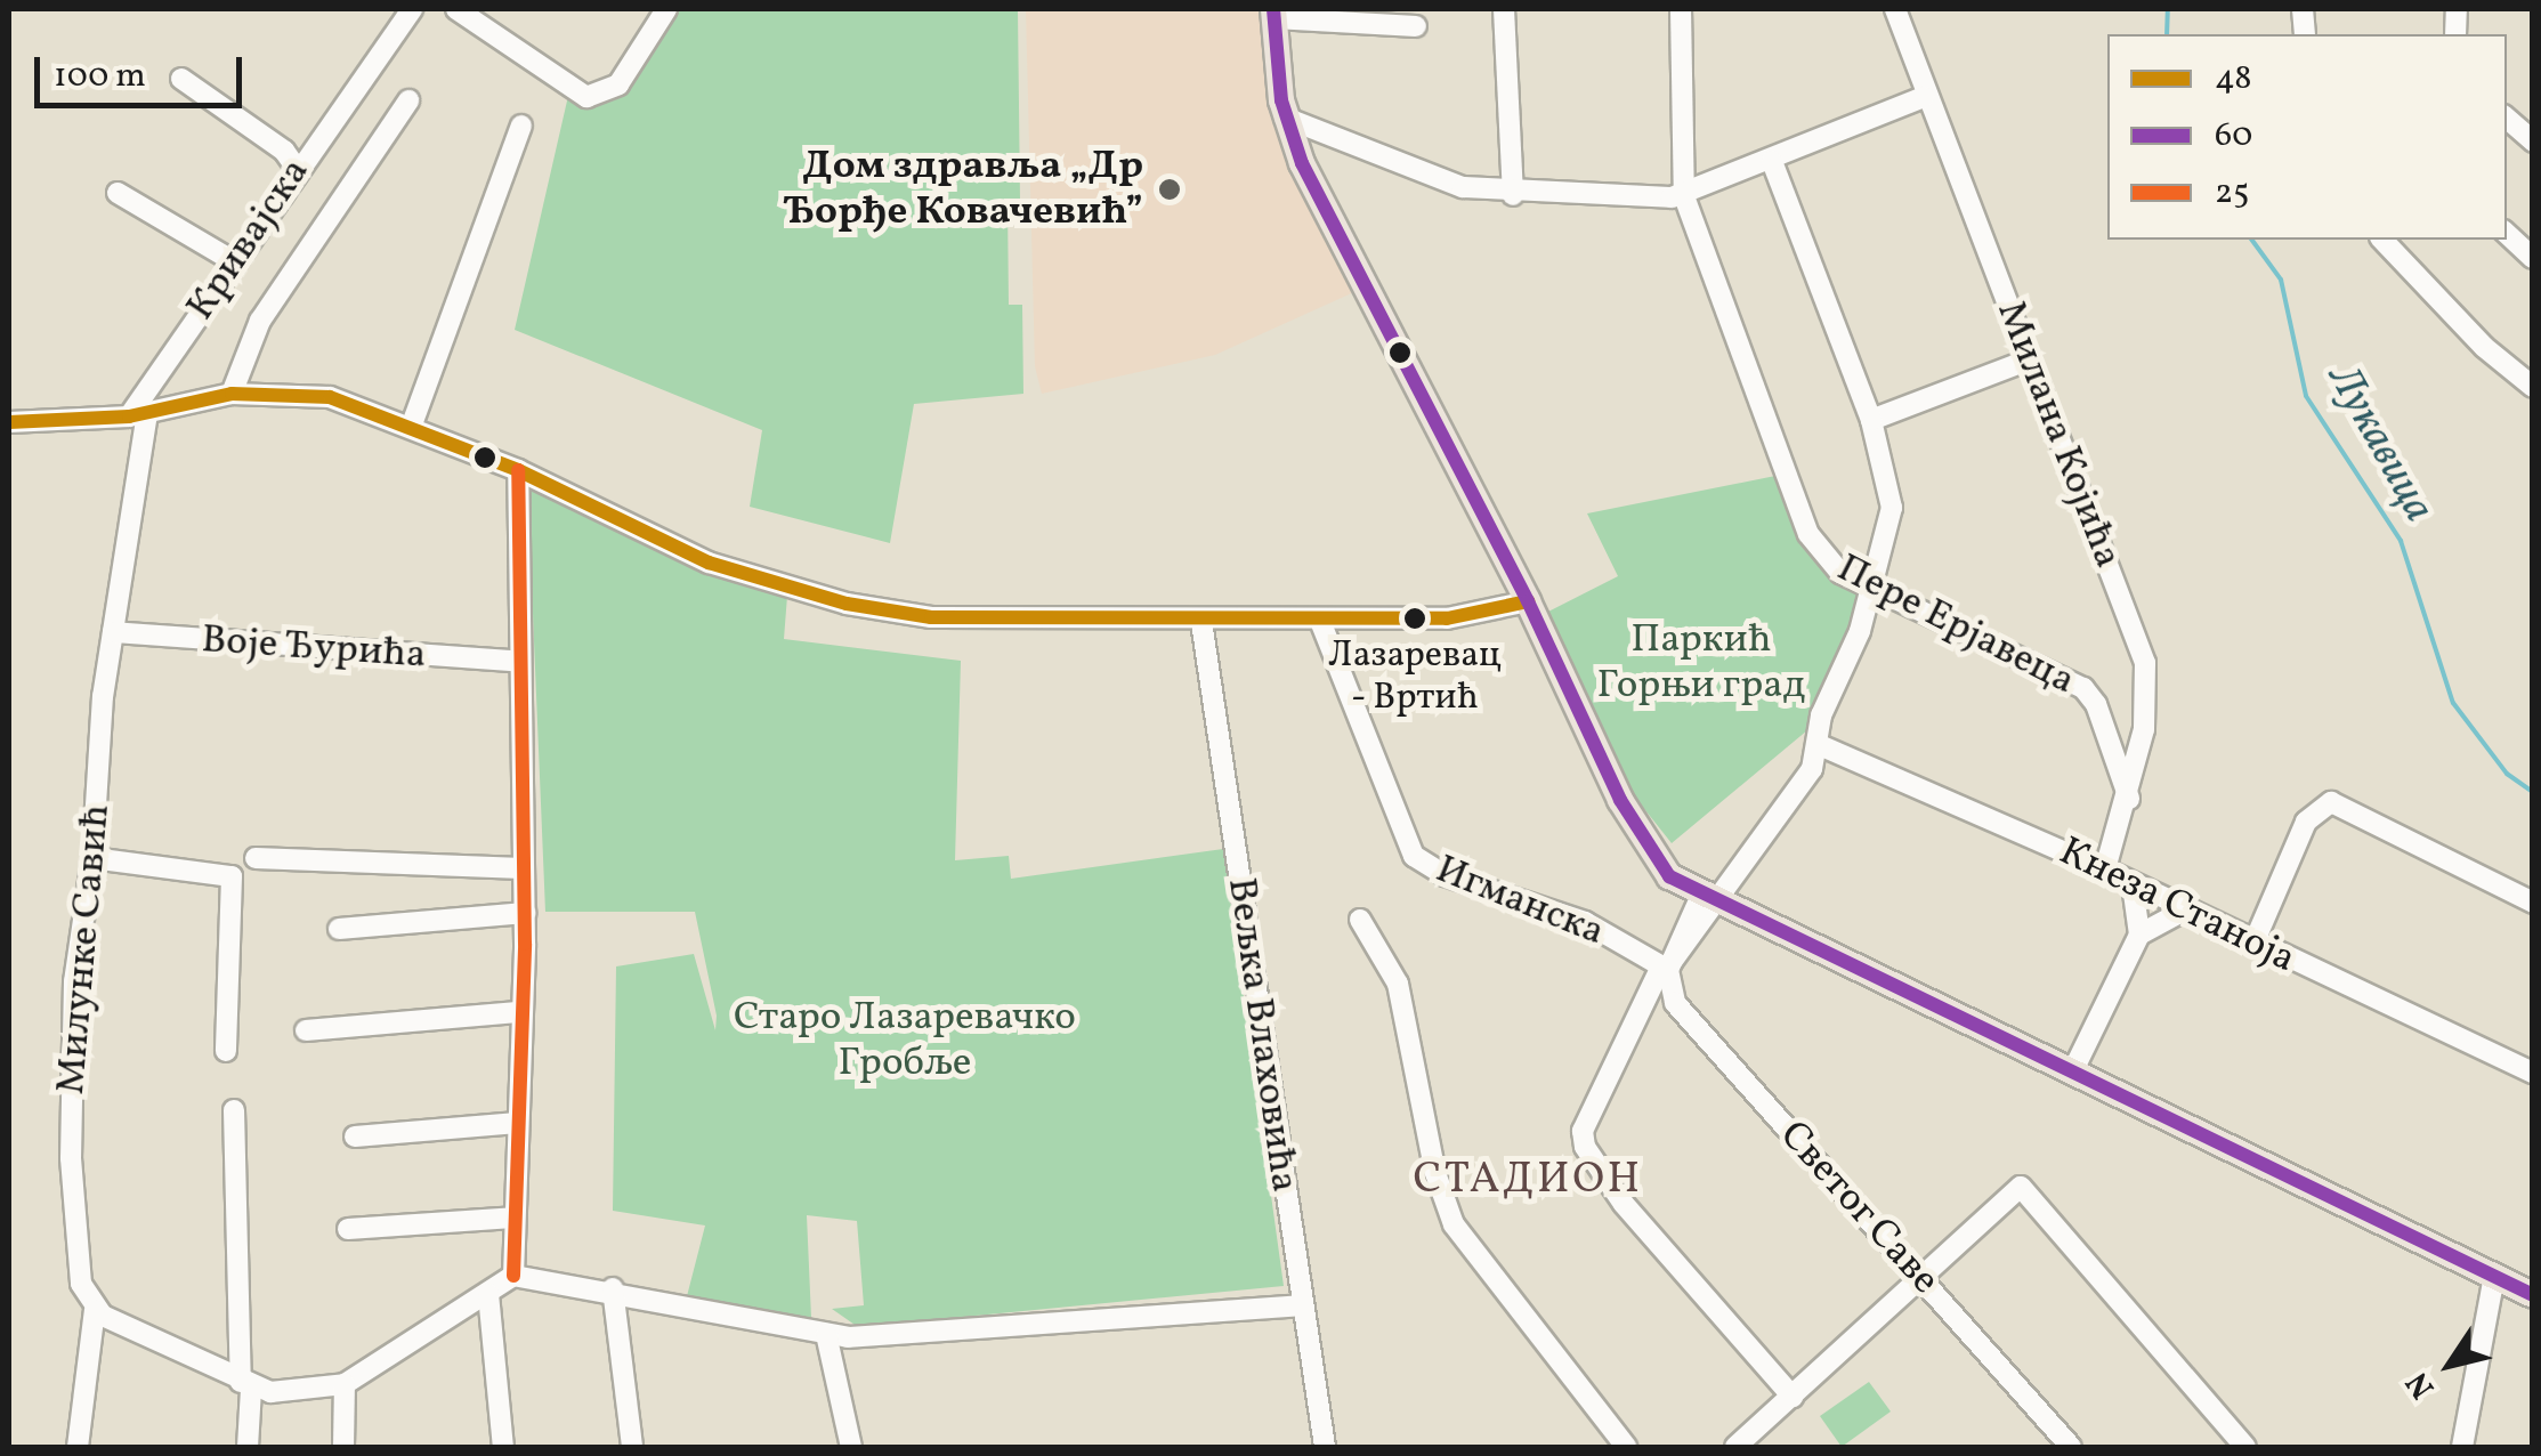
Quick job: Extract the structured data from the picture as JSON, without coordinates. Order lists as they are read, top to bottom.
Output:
{
  "streets": {
    "street": [
      "Кривајска",
      "Милана Којића",
      "Пере Ерјавеца",
      "Воје Ђурића",
      "Игманска",
      "Кнеза Станоја",
      "Милунке Савић",
      "Вељка Влаховића",
      "Светог Саве"
    ]
  },
  "crossings": [
    ["Кривајска", "Милунке Савић"],
    ["Милана Којића", "Пере Ерјавеца"],
    ["Милана Којића", "Кнеза Станоја"],
    ["Воје Ђурића", "Милунке Савић"],
    ["Игманска", "Светог Саве"]
  ],
  "districts": ["СТАДИОН"],
  "water": ["Лукавица"],
  "parks": ["Паркић Горњи град", "Старо Лазаревачко Гробље"],
  "places": ["Дом здравља „Др Ђорђе Ковачевић”", "Лазаревац - Вртић"],
  "lines": ["transit line 60", "transit line 48", "transit line 25"],
  "legend": ["48", "60", "25"],
  "scale_bar": "100 m",
  "north": "bottom left"
}
